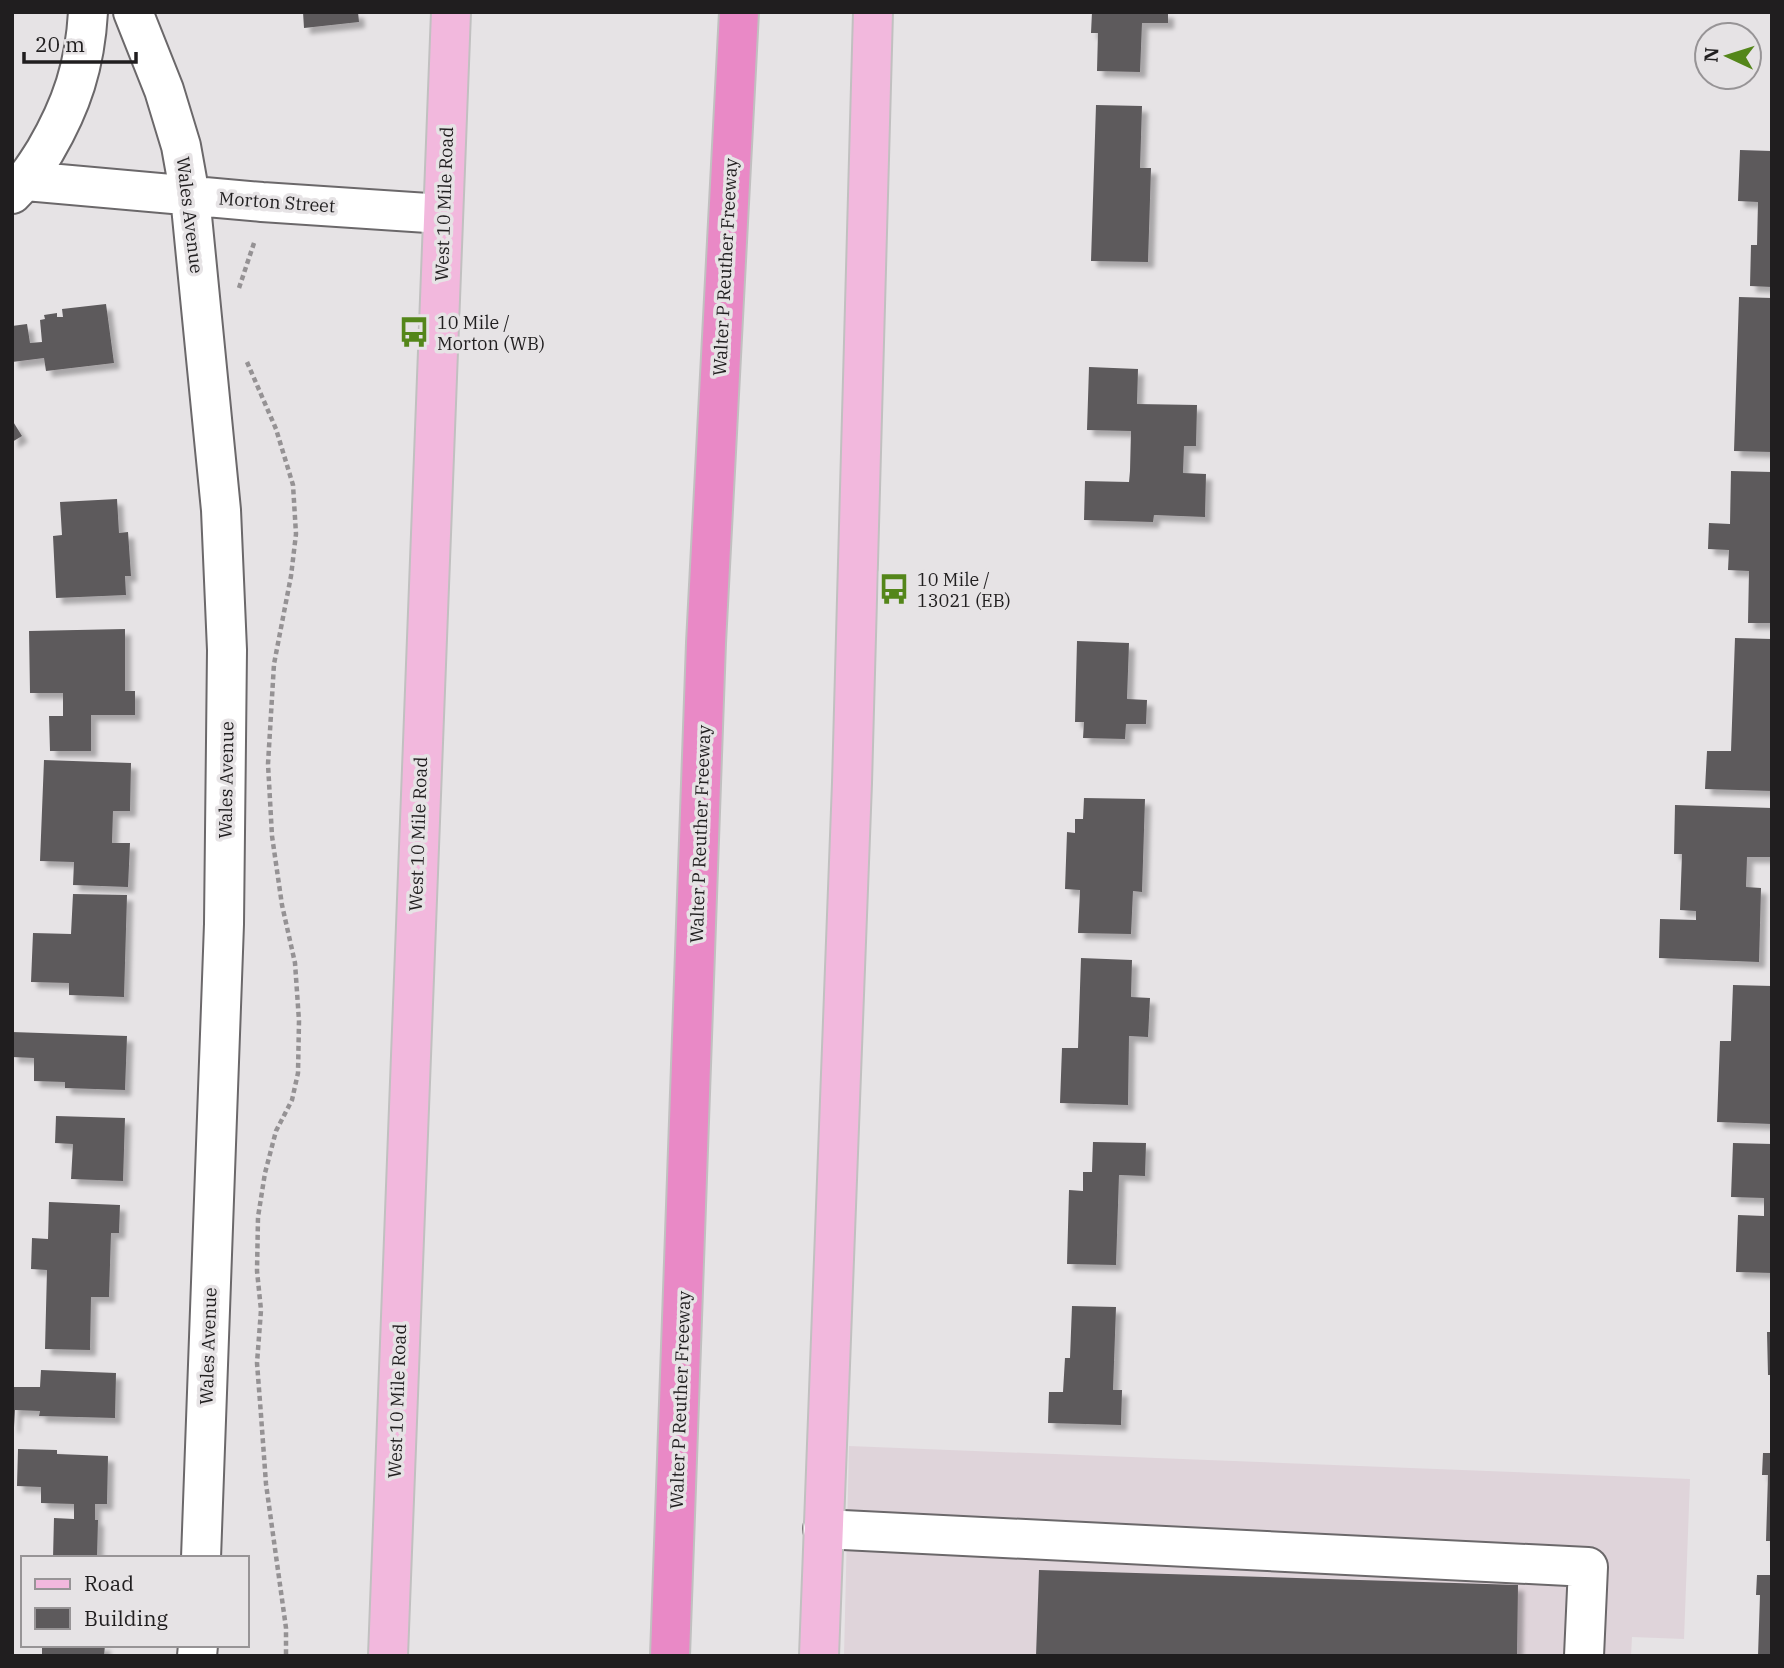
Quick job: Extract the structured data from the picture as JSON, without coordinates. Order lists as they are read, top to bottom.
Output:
{
  "streets": {
    "highway": ["Walter P Reuther Freeway"],
    "main road": ["West 10 Mile Road"],
    "street": ["Morton Street", "Wales Avenue"]
  },
  "crossings": [
    ["Morton Street", "West 10 Mile Road"],
    ["Morton Street", "Wales Avenue"]
  ],
  "places": {
    "bus stop": ["10 Mile / Morton (WB)", "10 Mile / 13021 (EB)"]
  },
  "legend": ["Road", "Building"],
  "scale_bar": "20 m",
  "north": "left"
}
